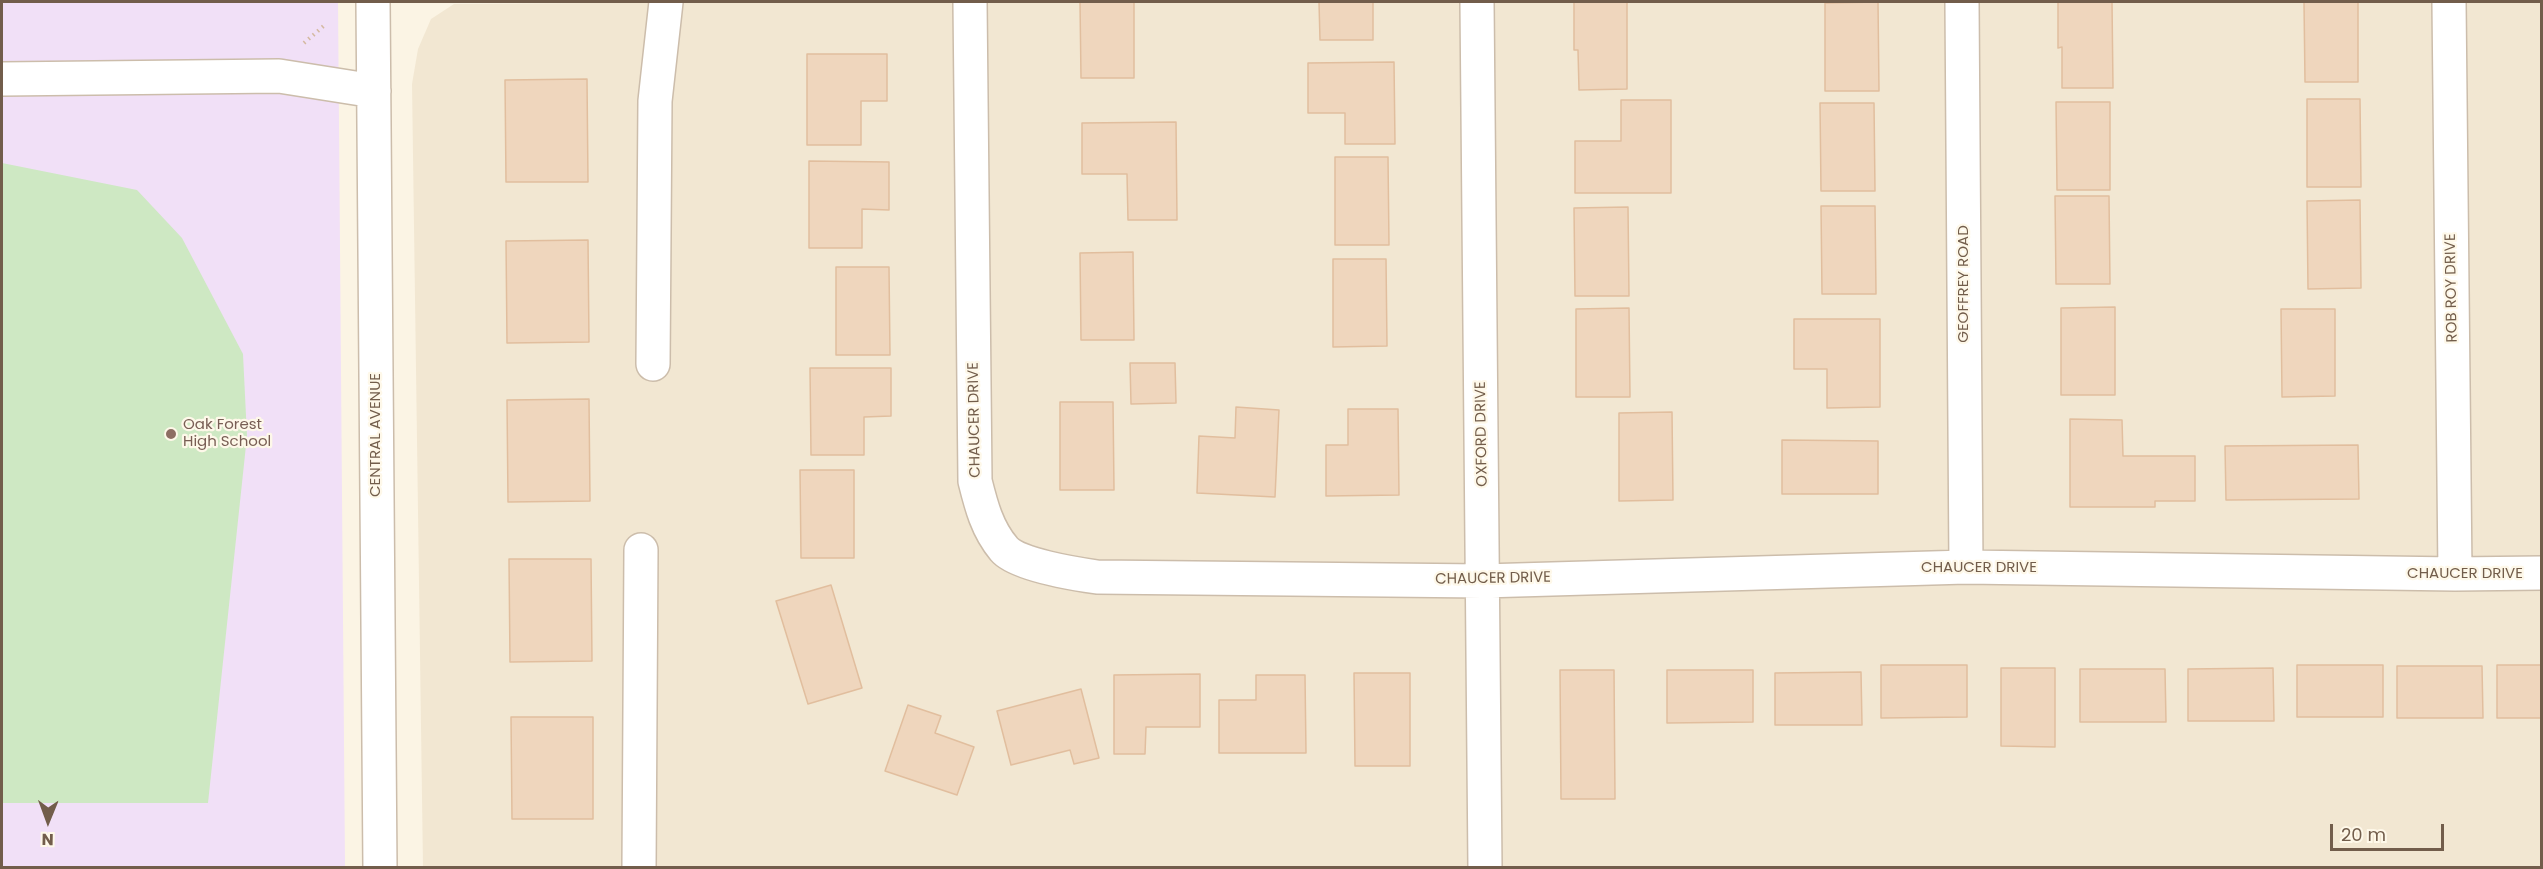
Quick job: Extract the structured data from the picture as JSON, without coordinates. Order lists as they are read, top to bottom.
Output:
{
  "streets": {
    "street": [
      "GEOFFREY ROAD",
      "ROB ROY DRIVE",
      "CHAUCER DRIVE",
      "OXFORD DRIVE",
      "CENTRAL AVENUE"
    ]
  },
  "crossings": [
    ["GEOFFREY ROAD", "CHAUCER DRIVE"],
    ["ROB ROY DRIVE", "CHAUCER DRIVE"],
    ["CHAUCER DRIVE", "OXFORD DRIVE"]
  ],
  "places": ["Oak Forest High School"],
  "scale_bar": "20 m",
  "north": "bottom"
}
